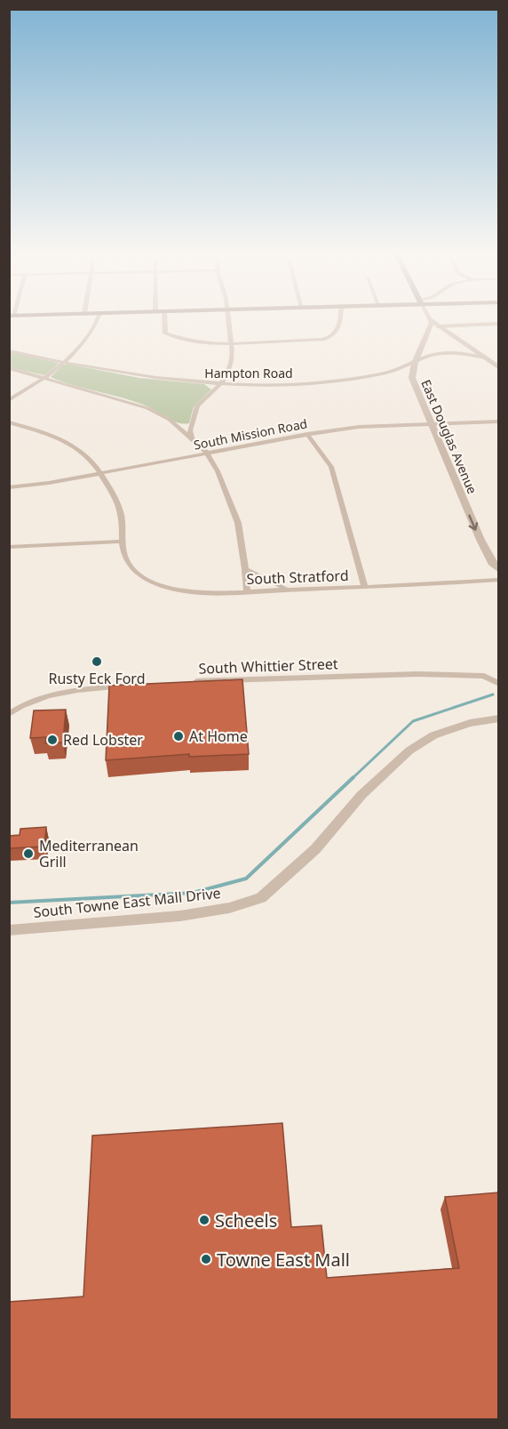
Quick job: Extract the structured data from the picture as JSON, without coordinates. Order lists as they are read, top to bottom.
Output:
{
  "streets": {
    "street": [
      "Hampton Road",
      "South Mission Road",
      "East Douglas Avenue",
      "South Stratford",
      "South Whittier Street",
      "South Towne East Mall Drive"
    ]
  },
  "crossings": [
    ["Hampton Road", "East Douglas Avenue"],
    ["South Mission Road", "East Douglas Avenue"],
    ["South Mission Road", "South Stratford"]
  ],
  "one_way": ["East Douglas Avenue"],
  "places": [
    "Rusty Eck Ford",
    "At Home",
    "Red Lobster",
    "Mediterranean Grill",
    "Scheels",
    "Towne East Mall"
  ]
}
